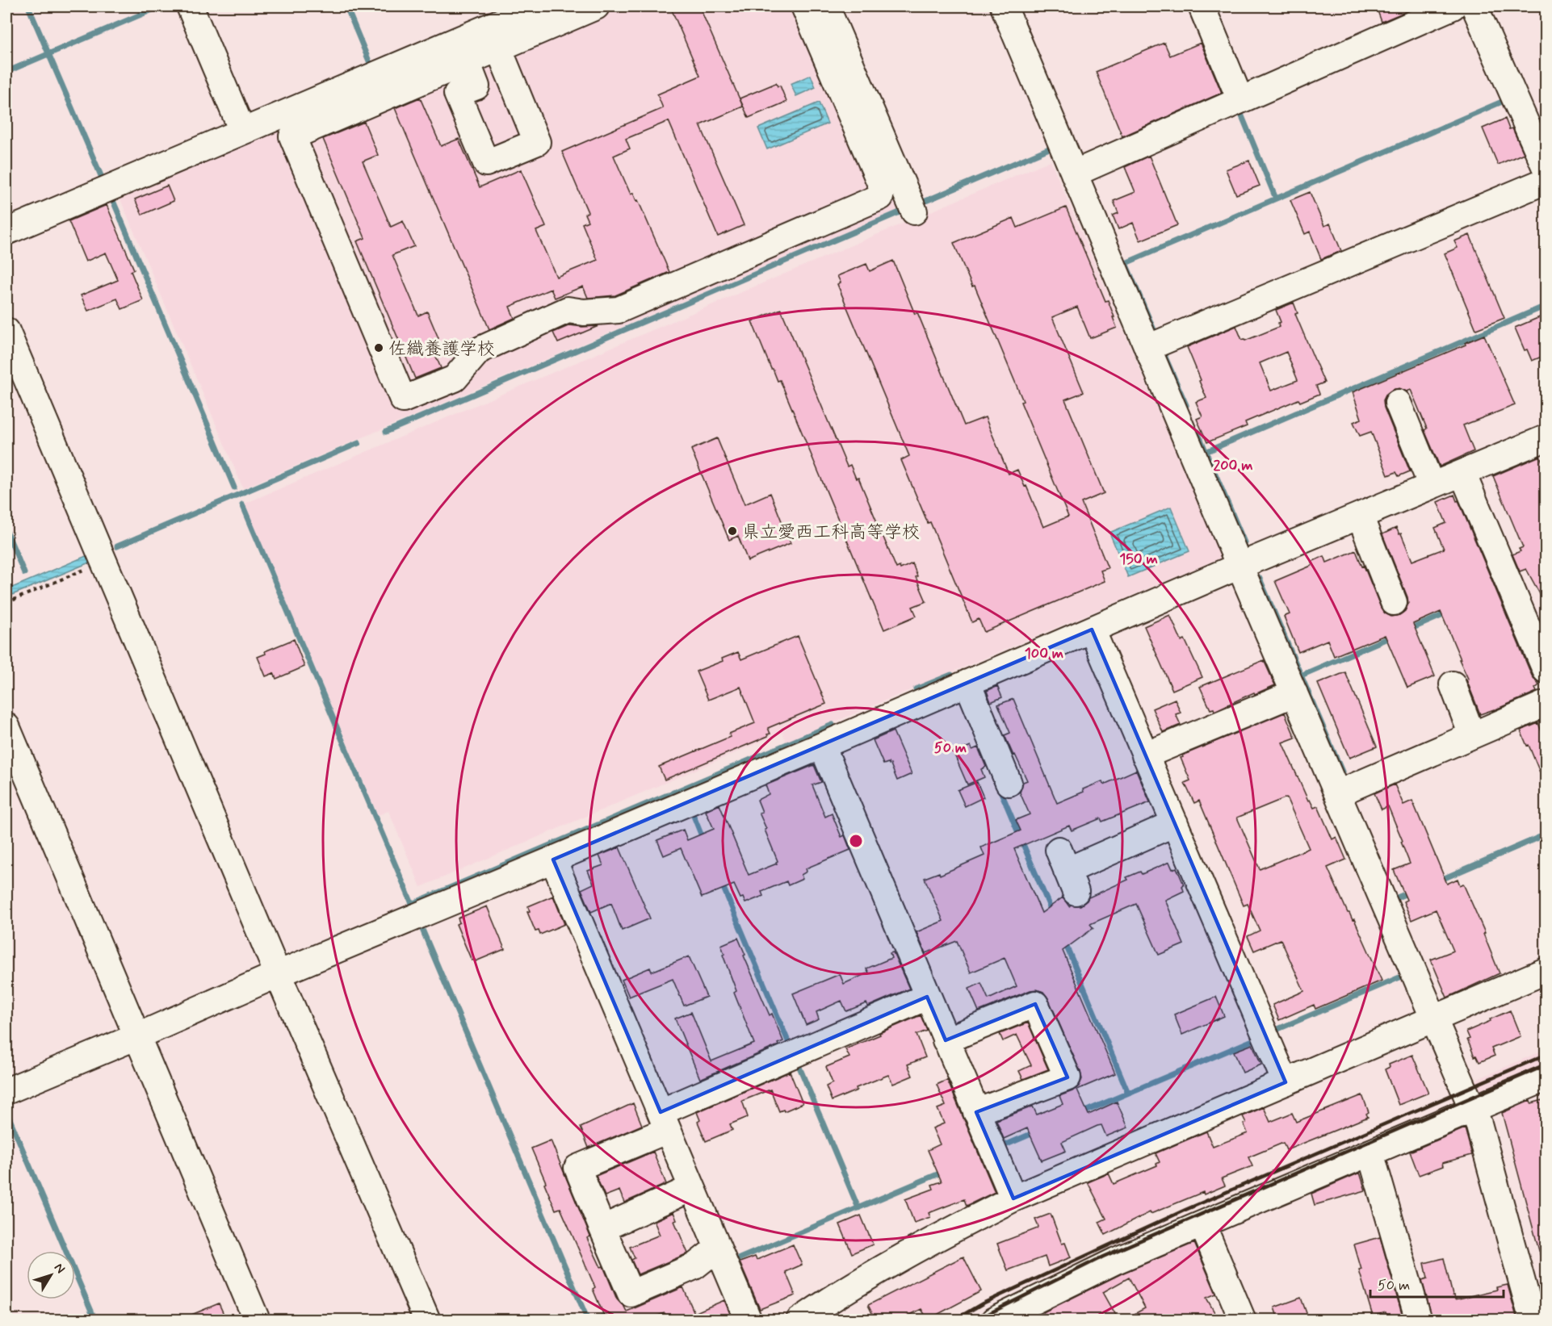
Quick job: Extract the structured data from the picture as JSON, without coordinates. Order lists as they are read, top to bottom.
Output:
{
  "places": ["佐織養護学校", "県立愛西工科高等学校"],
  "scale_bar": "50 m",
  "north": "top right",
  "rings": [
    "200 m",
    "150 m",
    "100 m",
    "50 m"
  ]
}
